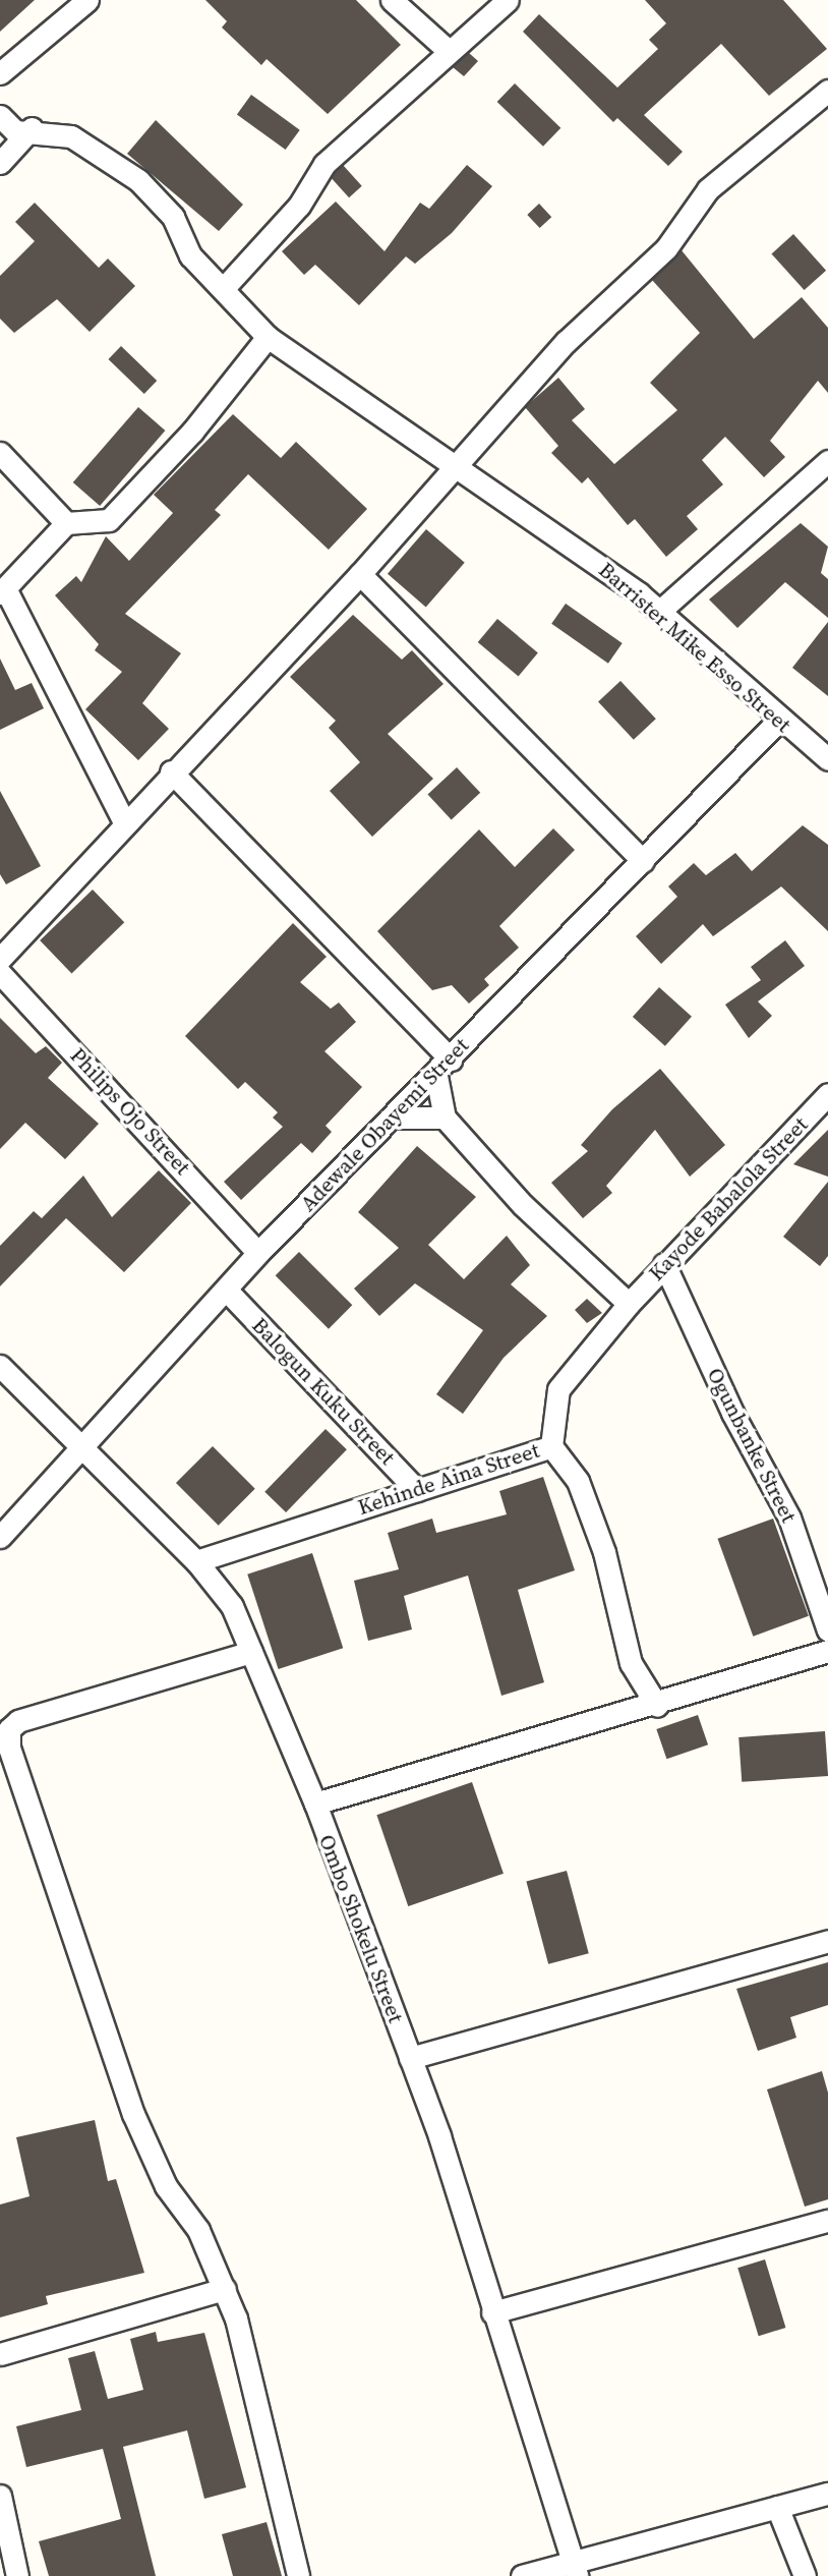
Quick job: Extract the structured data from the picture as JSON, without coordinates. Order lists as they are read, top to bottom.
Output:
{
  "streets": {
    "street": [
      "Barrister Mike Esso Street",
      "Philips Ojo Street",
      "Adewale Obayemi Street",
      "Kayode Babalola Street",
      "Balogun Kuku Street",
      "Ogunbanke Street",
      "Kehinde Aina Street",
      "Ombo Shokelu Street"
    ]
  },
  "crossings": [
    ["Barrister Mike Esso Street", "Adewale Obayemi Street"],
    ["Philips Ojo Street", "Adewale Obayemi Street"],
    ["Adewale Obayemi Street", "Balogun Kuku Street"],
    ["Adewale Obayemi Street", "Ombo Shokelu Street"],
    ["Kayode Babalola Street", "Ogunbanke Street"],
    ["Kayode Babalola Street", "Kehinde Aina Street"],
    ["Balogun Kuku Street", "Kehinde Aina Street"],
    ["Kehinde Aina Street", "Ombo Shokelu Street"]
  ]
}
